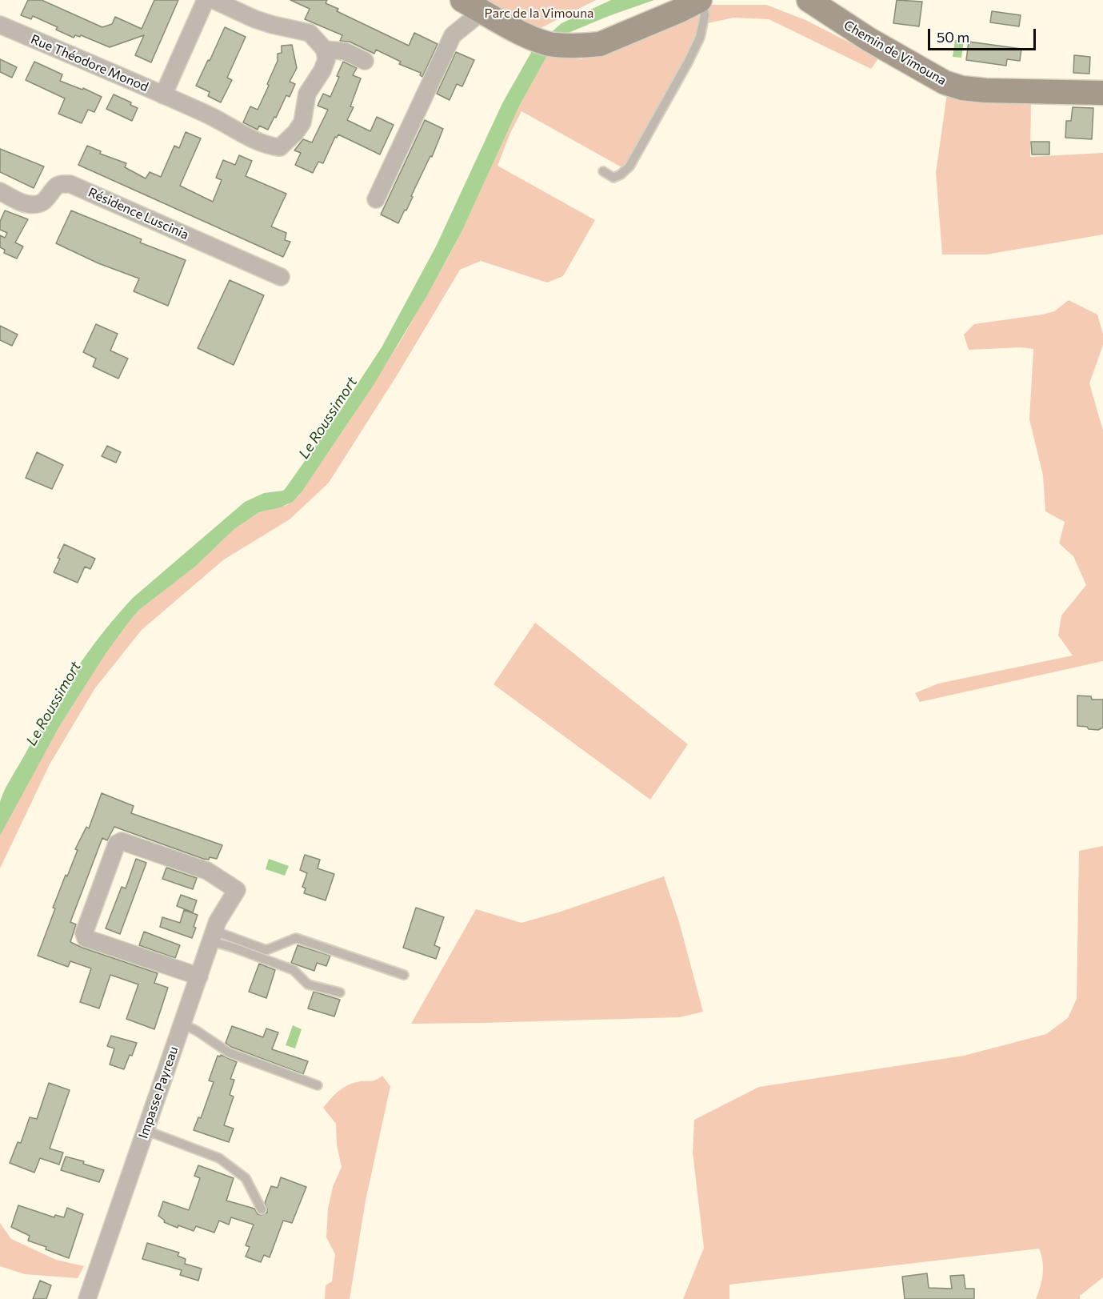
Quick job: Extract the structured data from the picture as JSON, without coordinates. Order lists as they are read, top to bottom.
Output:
{
  "streets": {
    "street": [
      "Chemin de Vimouna",
      "Rue Théodore Monod",
      "Résidence Luscinia",
      "Impasse Payreau"
    ]
  },
  "water": ["Le Roussimort"],
  "parks": ["Parc de la Vimouna"],
  "scale_bar": "50 m"
}
